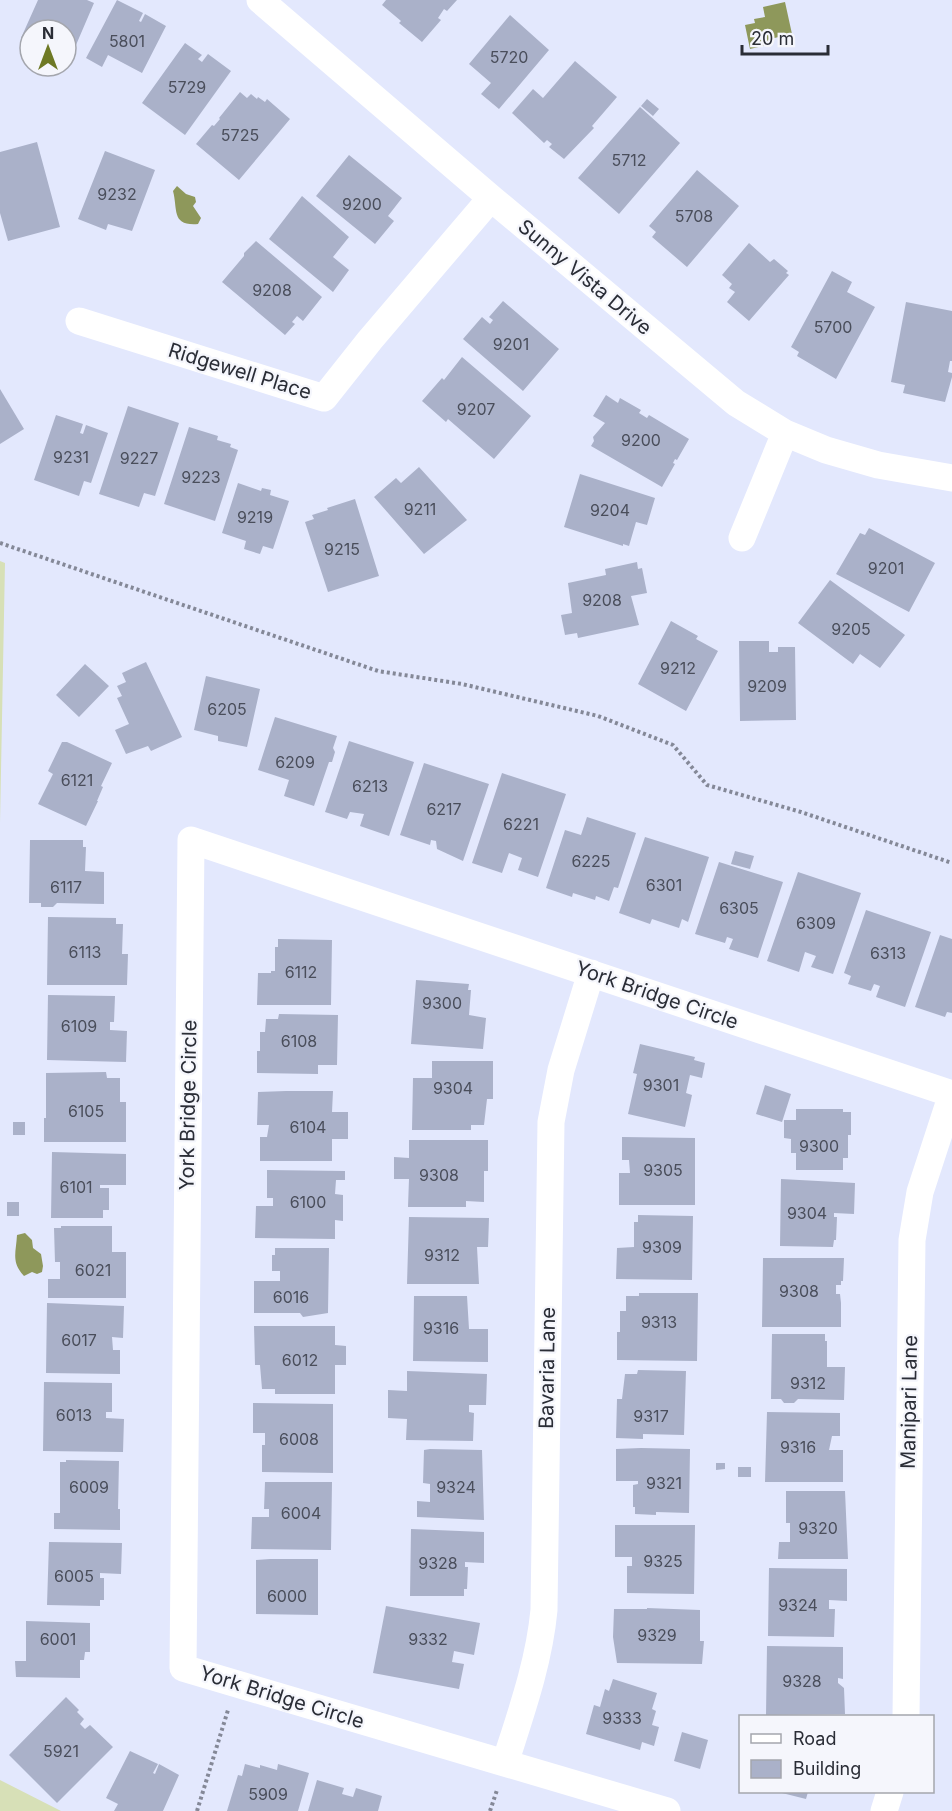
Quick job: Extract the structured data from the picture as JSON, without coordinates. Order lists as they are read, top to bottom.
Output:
{
  "streets": {
    "street": [
      "Sunny Vista Drive",
      "Ridgewell Place",
      "York Bridge Circle",
      "Bavaria Lane",
      "Manipari Lane"
    ]
  },
  "crossings": [
    ["Sunny Vista Drive", "Ridgewell Place"],
    ["York Bridge Circle", "Bavaria Lane"],
    ["York Bridge Circle", "Manipari Lane"]
  ],
  "house_numbers": [
    "5801",
    "5720",
    "5729",
    "5725",
    "5712",
    "9232",
    "9200",
    "5708",
    "9208",
    "5700",
    "9201",
    "9207",
    "9200",
    "9231",
    "9227",
    "9223",
    "9211",
    "9204",
    "9219",
    "9215",
    "9201",
    "9208",
    "9205",
    "9212",
    "9209",
    "6205",
    "6209",
    "6121",
    "6213",
    "6217",
    "6221",
    "6225",
    "6301",
    "6117",
    "6305",
    "6309",
    "6113",
    "6313",
    "6112",
    "9300",
    "6109",
    "6108",
    "9301",
    "9304",
    "6105",
    "6104",
    "9300",
    "9305",
    "9308",
    "6101",
    "6100",
    "9304",
    "9309",
    "9312",
    "6021",
    "9308",
    "6016",
    "9313",
    "9316",
    "6017",
    "6012",
    "9312",
    "6013",
    "9317",
    "6008",
    "9316",
    "9321",
    "6009",
    "9324",
    "6004",
    "9320",
    "9325",
    "9328",
    "6005",
    "6000",
    "9324",
    "9329",
    "6001",
    "9332",
    "9328",
    "9333",
    "5921",
    "5909"
  ],
  "legend": ["Road", "Building"],
  "scale_bar": "20 m",
  "north": "top"
}
